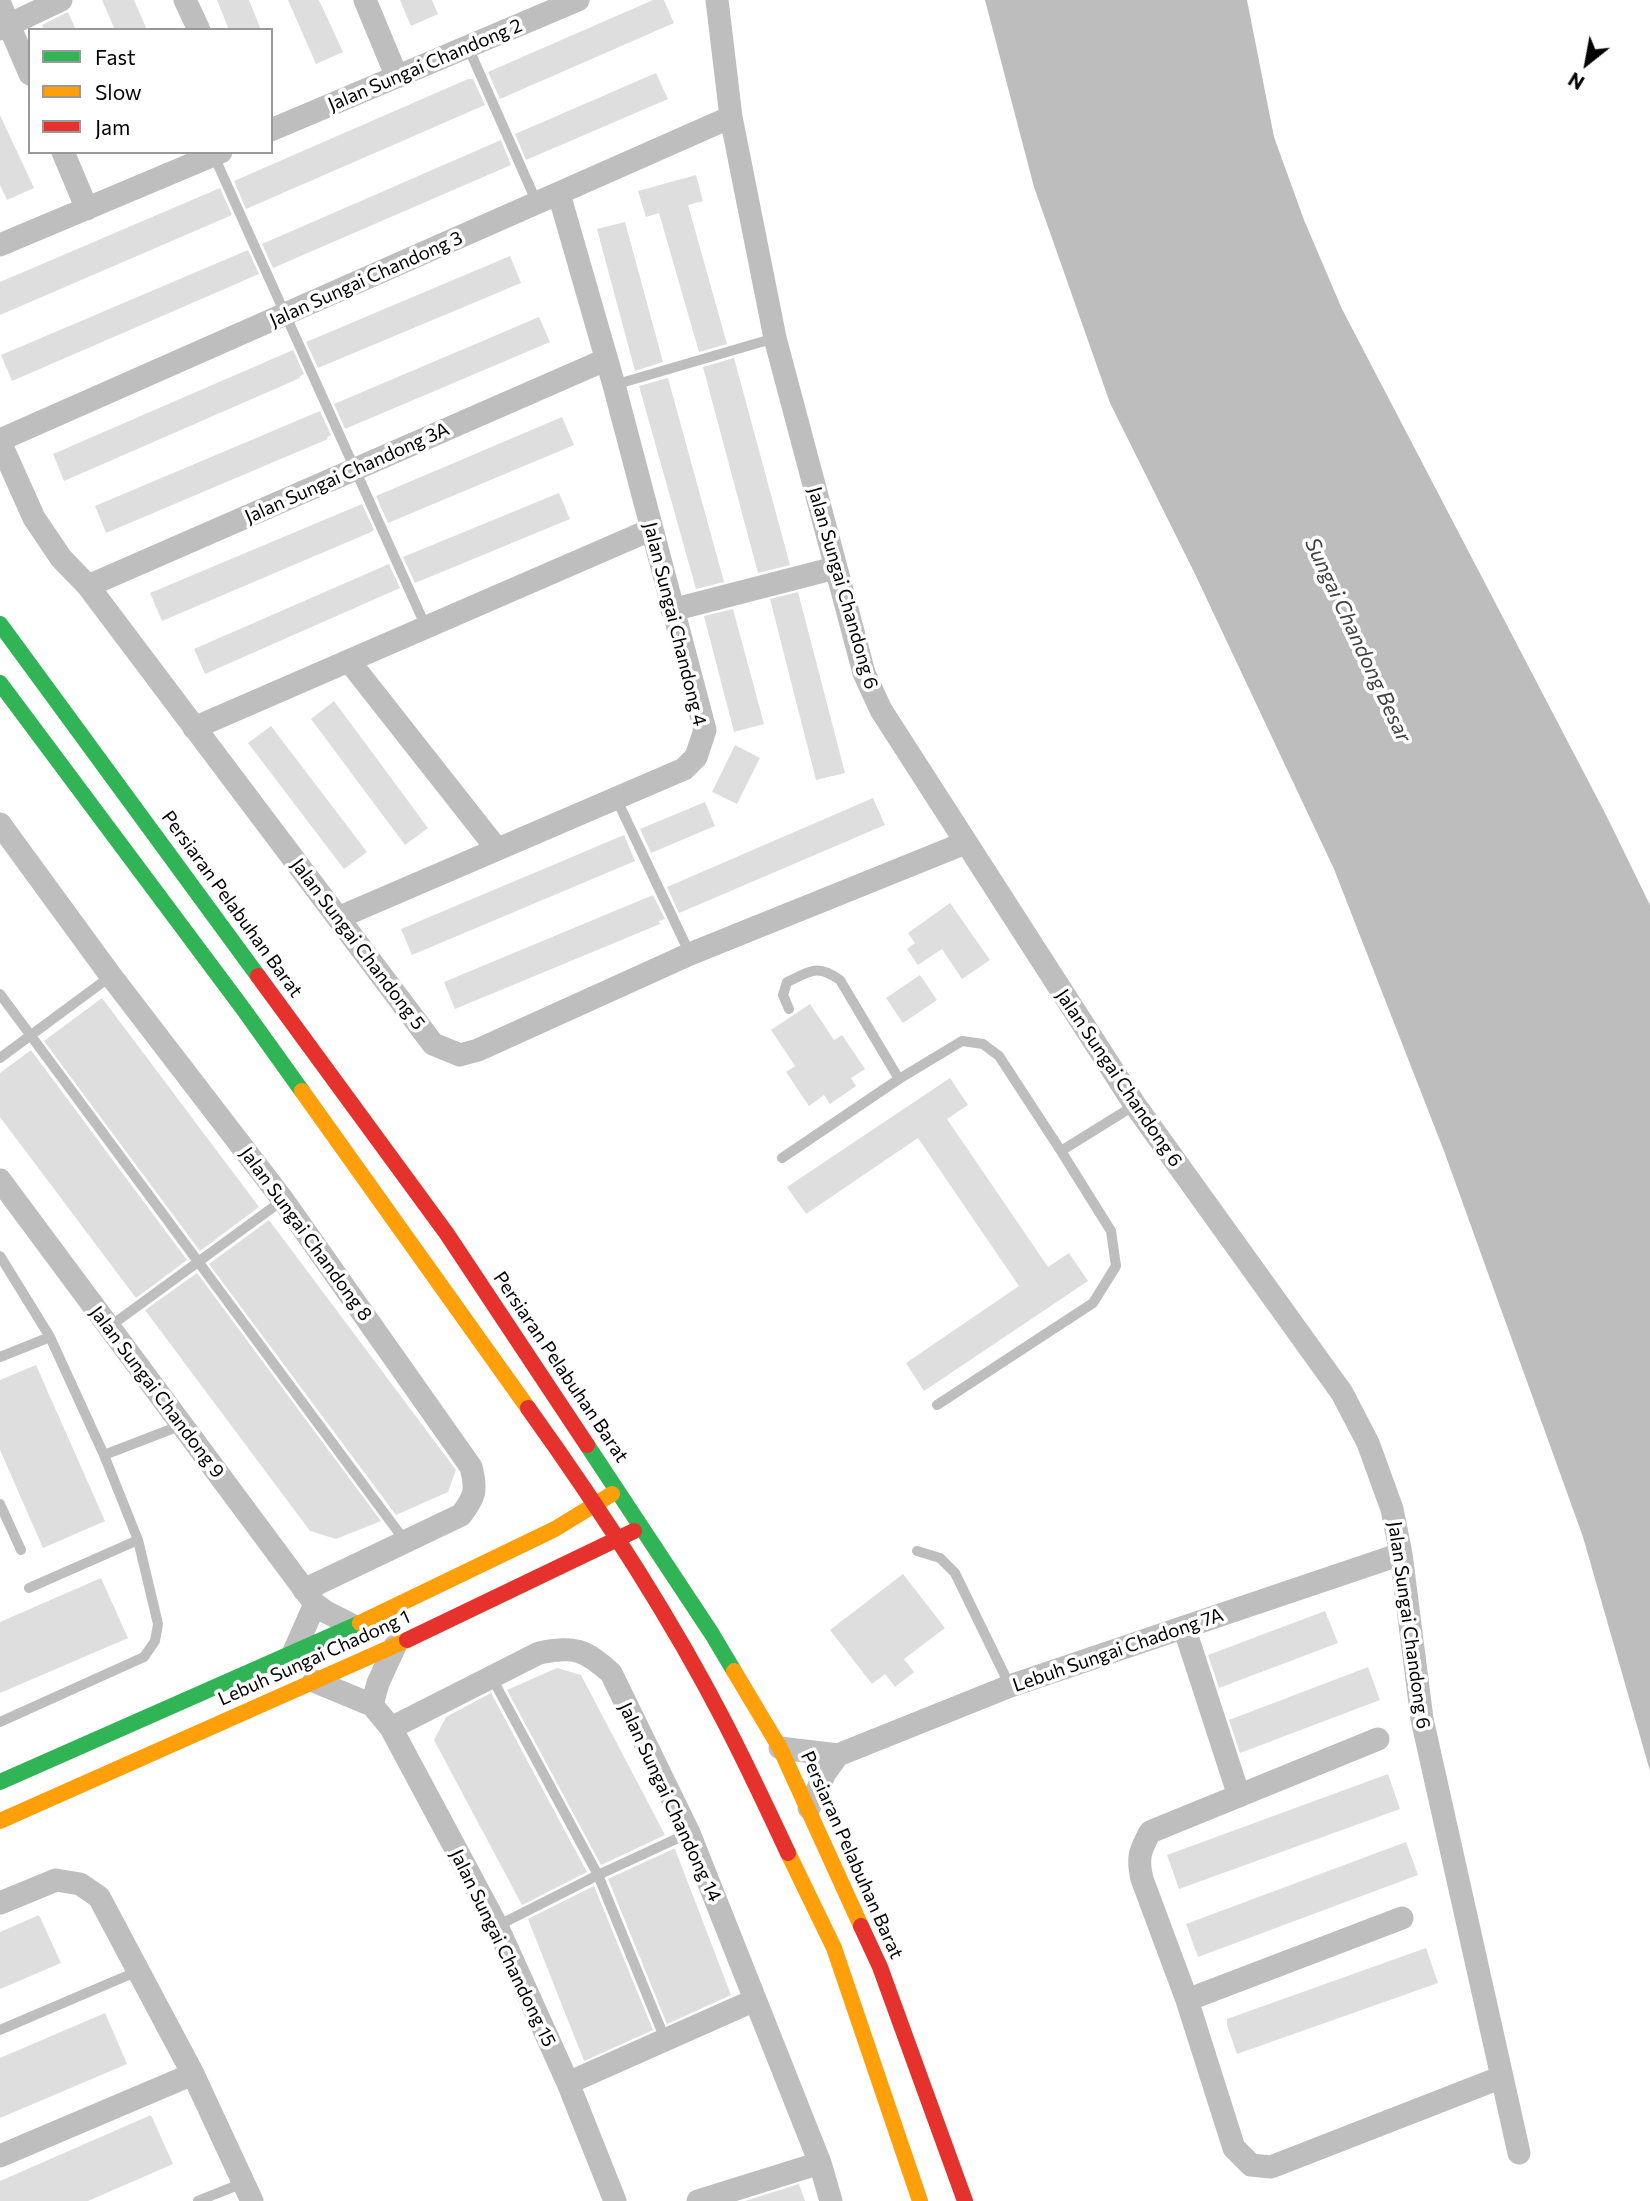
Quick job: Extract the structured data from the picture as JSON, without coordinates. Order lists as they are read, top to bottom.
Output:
{
  "streets": {
    "street": [
      "Jalan Sungai Chandong 2",
      "Jalan Sungai Chandong 3",
      "Jalan Sungai Chandong 3A",
      "Jalan Sungai Chandong 6",
      "Jalan Sungai Chandong 4",
      "Persiaran Pelabuhan Barat",
      "Jalan Sungai Chandong 5",
      "Jalan Sungai Chandong 8",
      "Jalan Sungai Chandong 9",
      "Lebuh Sungai Chadong 7A",
      "Lebuh Sungai Chadong 1",
      "Jalan Sungai Chandong 14",
      "Jalan Sungai Chandong 15"
    ]
  },
  "crossings": [
    ["Jalan Sungai Chandong 3", "Jalan Sungai Chandong 6"],
    ["Jalan Sungai Chandong 3", "Jalan Sungai Chandong 4"],
    ["Jalan Sungai Chandong 3", "Jalan Sungai Chandong 5"],
    ["Jalan Sungai Chandong 3A", "Jalan Sungai Chandong 4"],
    ["Jalan Sungai Chandong 3A", "Jalan Sungai Chandong 5"],
    ["Jalan Sungai Chandong 6", "Jalan Sungai Chandong 5"],
    ["Jalan Sungai Chandong 6", "Lebuh Sungai Chadong 7A"],
    ["Jalan Sungai Chandong 4", "Jalan Sungai Chandong 5"],
    ["Persiaran Pelabuhan Barat", "Lebuh Sungai Chadong 1"],
    ["Jalan Sungai Chandong 8", "Jalan Sungai Chandong 9"],
    ["Jalan Sungai Chandong 9", "Lebuh Sungai Chadong 1"],
    ["Jalan Sungai Chandong 14", "Jalan Sungai Chandong 15"]
  ],
  "water": ["Sungai Chandong Besar"],
  "legend": ["Fast", "Slow", "Jam"],
  "north": "bottom left"
}
